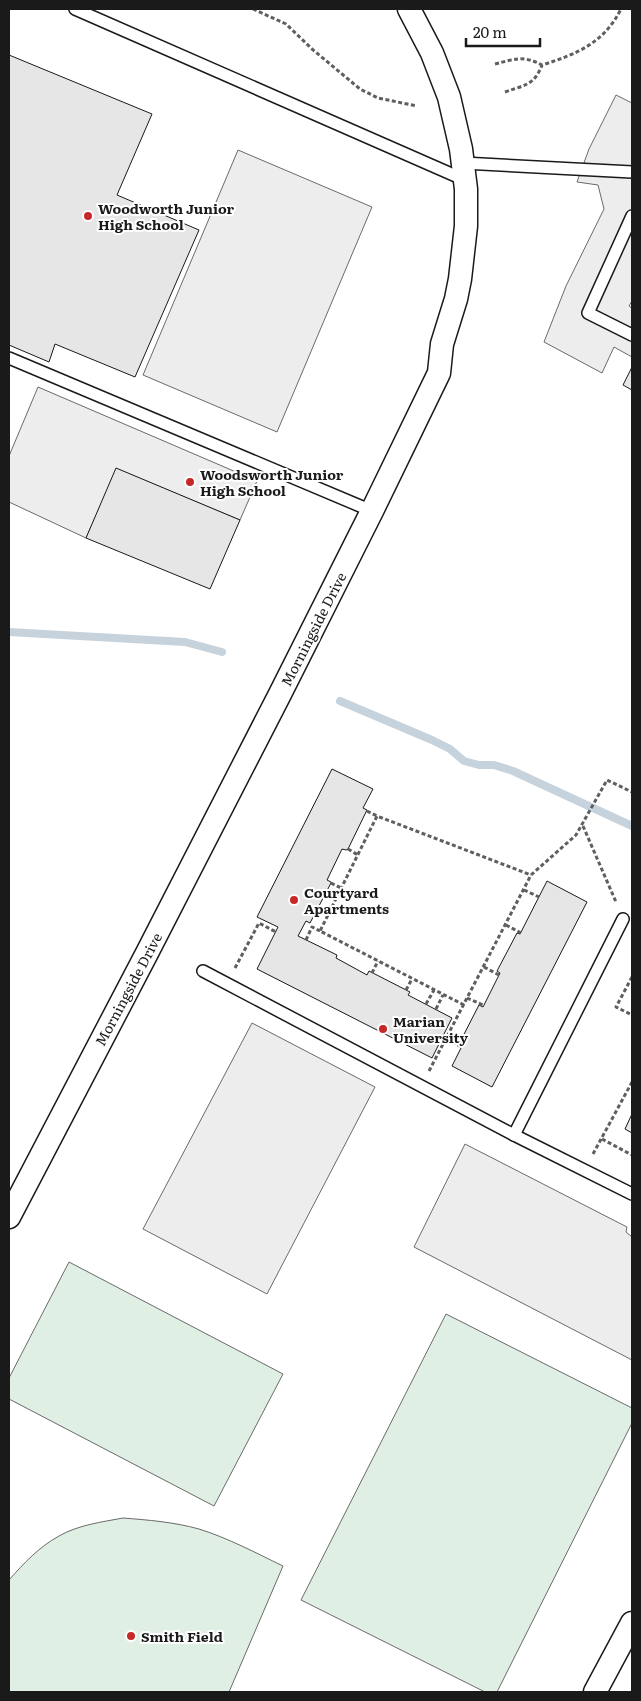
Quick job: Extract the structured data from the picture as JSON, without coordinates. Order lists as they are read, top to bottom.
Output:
{
  "streets": {
    "street": ["Morningside Drive"]
  },
  "places": [
    "Woodworth Junior High School",
    "Woodsworth Junior High School",
    "Courtyard Apartments",
    "Marian University",
    "Smith Field"
  ],
  "scale_bar": "20 m"
}
